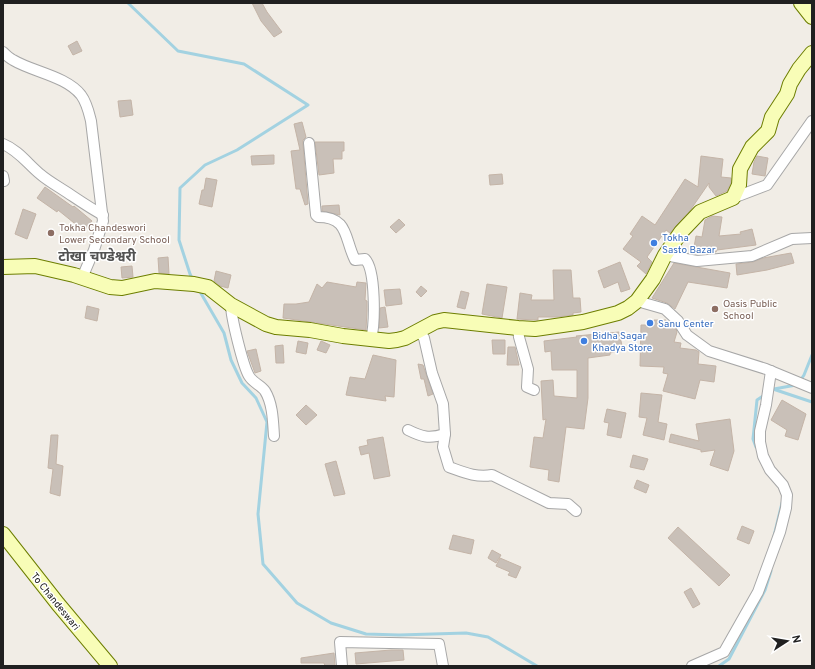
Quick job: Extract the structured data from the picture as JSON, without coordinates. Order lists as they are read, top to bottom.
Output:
{
  "streets": {
    "street": ["To Chandeswari"]
  },
  "districts": ["टोखा चण्डेश्वरी"],
  "places": [
    "Tokha Chandeswori Lower Secondary School",
    "Tokha Sasto Bazar",
    "Oasis Public School",
    "Sanu Center",
    "Bidha Sagar Khadya Store"
  ],
  "north": "right"
}
